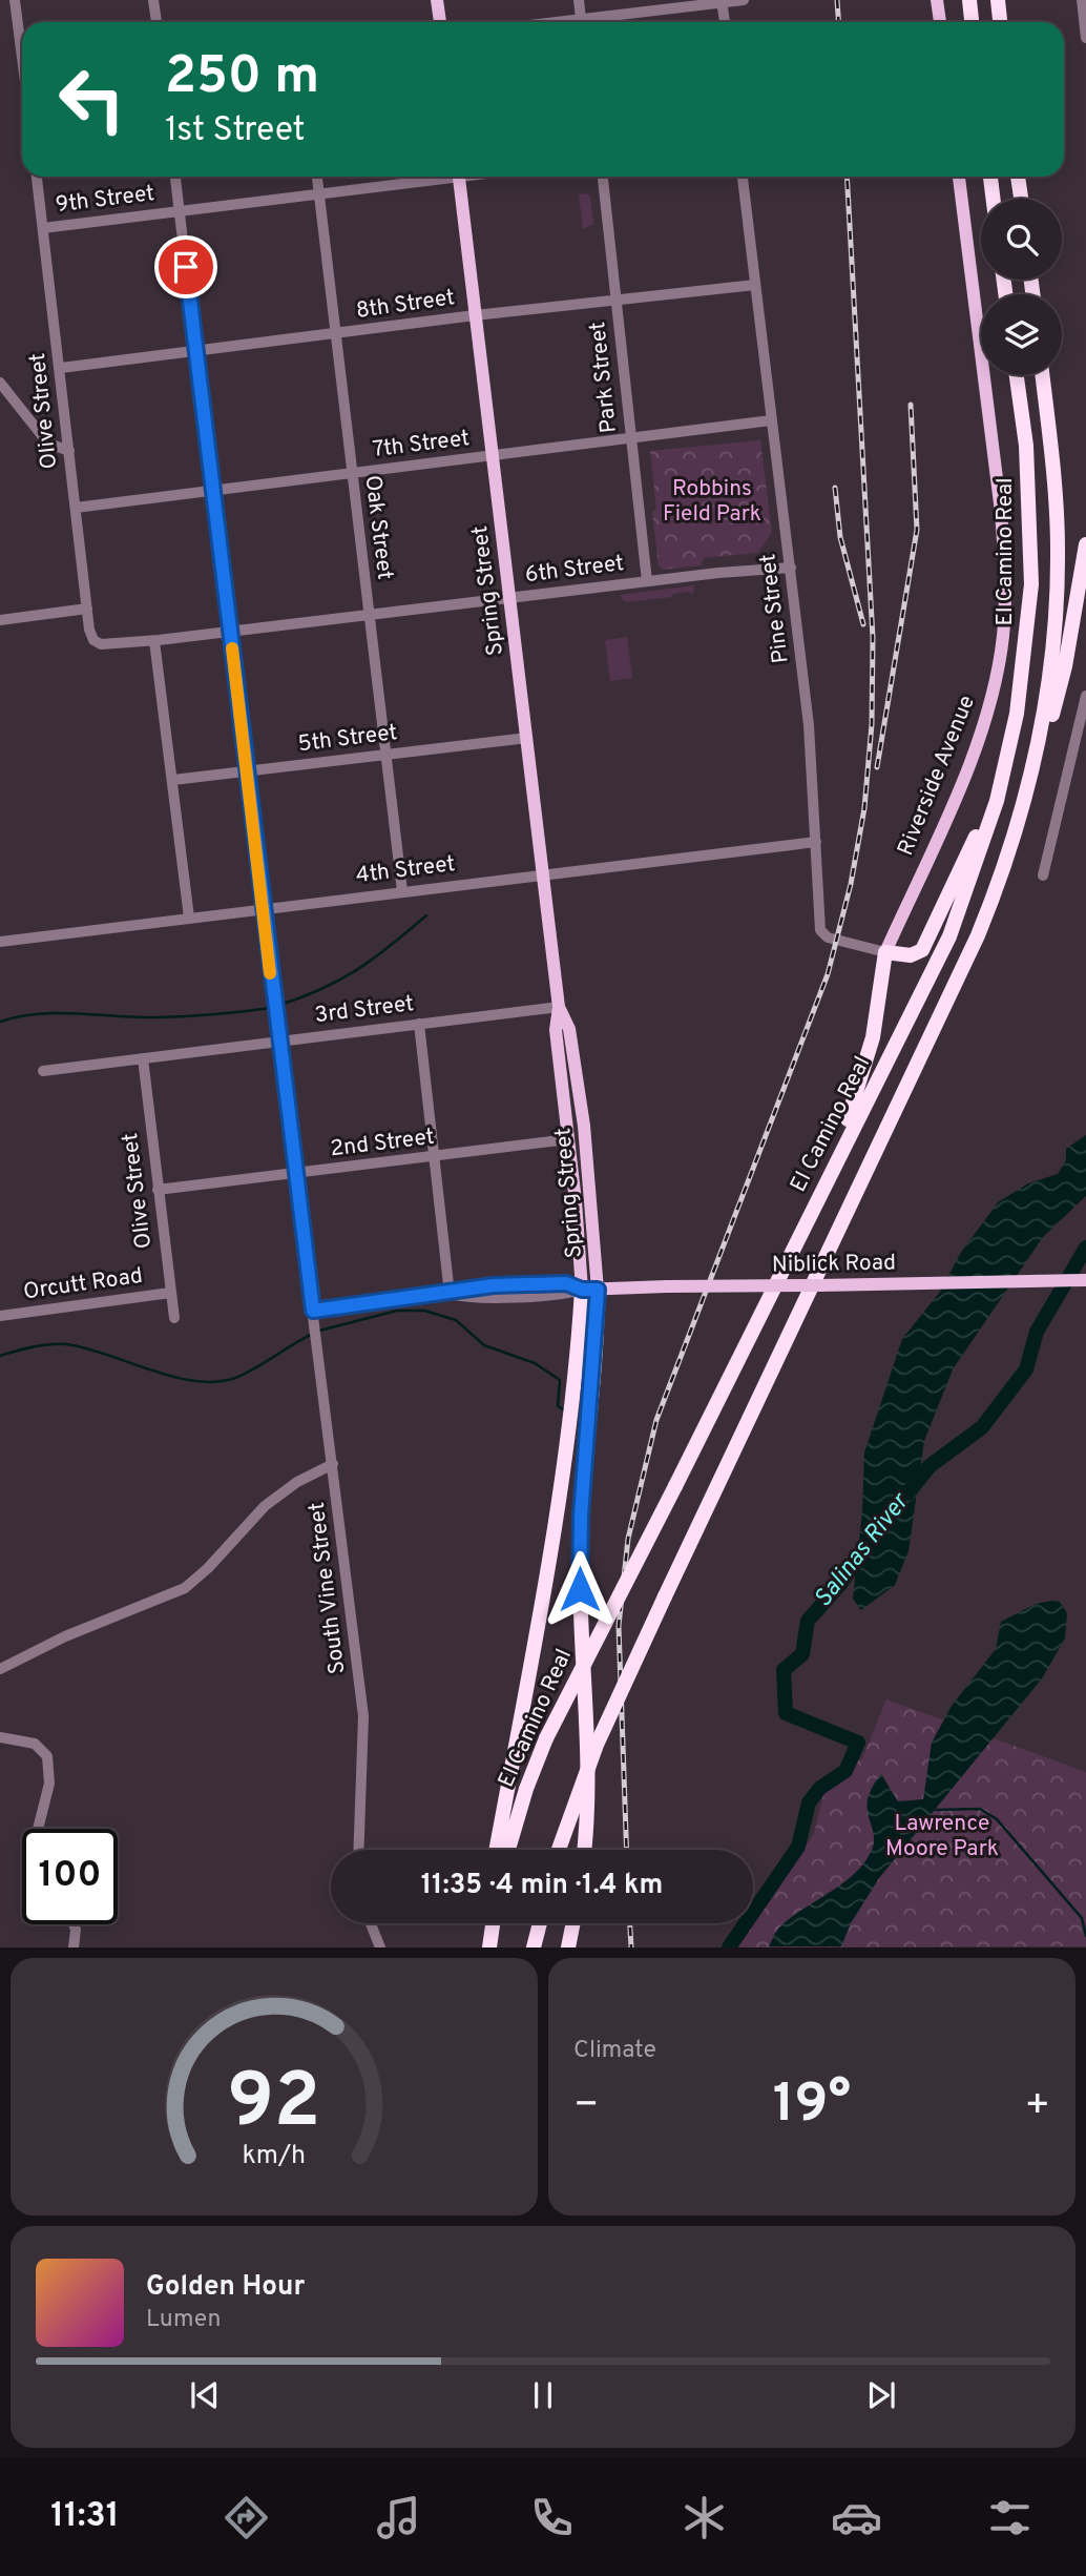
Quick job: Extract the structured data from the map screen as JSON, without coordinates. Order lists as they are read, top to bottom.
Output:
{
  "streets": {
    "highway": ["El Camino Real"],
    "main road": ["Spring Street", "Riverside Avenue", "Niblick Road"],
    "street": [
      "9th Street",
      "8th Street",
      "Park Street",
      "Olive Street",
      "7th Street",
      "Oak Street",
      "6th Street",
      "Pine Street",
      "5th Street",
      "4th Street",
      "3rd Street",
      "2nd Street",
      "Orcutt Road",
      "South Vine Street"
    ]
  },
  "crossings": [
    ["9th Street", "Olive Street"],
    ["9th Street", "Oak Street"],
    ["9th Street", "South Vine Street"],
    ["8th Street", "Park Street"],
    ["8th Street", "Olive Street"],
    ["8th Street", "Oak Street"],
    ["8th Street", "Spring Street"],
    ["8th Street", "Pine Street"],
    ["8th Street", "South Vine Street"],
    ["Park Street", "7th Street"],
    ["Park Street", "6th Street"],
    ["Olive Street", "7th Street"],
    ["Olive Street", "6th Street"],
    ["Olive Street", "3rd Street"],
    ["Olive Street", "2nd Street"],
    ["Olive Street", "Orcutt Road"],
    ["7th Street", "Oak Street"],
    ["7th Street", "Spring Street"],
    ["7th Street", "Pine Street"],
    ["7th Street", "South Vine Street"],
    ["Oak Street", "6th Street"],
    ["Oak Street", "5th Street"],
    ["Oak Street", "4th Street"],
    ["6th Street", "Spring Street"],
    ["6th Street", "Pine Street"],
    ["6th Street", "South Vine Street"],
    ["Spring Street", "5th Street"],
    ["Spring Street", "4th Street"],
    ["Spring Street", "3rd Street"],
    ["Spring Street", "2nd Street"],
    ["Spring Street", "Niblick Road"],
    ["Pine Street", "Riverside Avenue"],
    ["Pine Street", "4th Street"],
    ["5th Street", "South Vine Street"],
    ["4th Street", "South Vine Street"],
    ["3rd Street", "South Vine Street"],
    ["2nd Street", "South Vine Street"]
  ],
  "water": ["Salinas River"],
  "parks": ["Robbins Field Park", "Lawrence Moore Park"],
  "page": {
    "turn": ["250 m", "1st Street"],
    "limit": "100",
    "trip": "11:35 · 4 min · 1.4 km",
    "tile": "Climate",
    "heat": ["−", "19°", "+"],
    "song": ["Golden Hour", "Lumen"],
    "tabs": "11:31",
    "gauge": ["92", "km/h"]
  }
}
